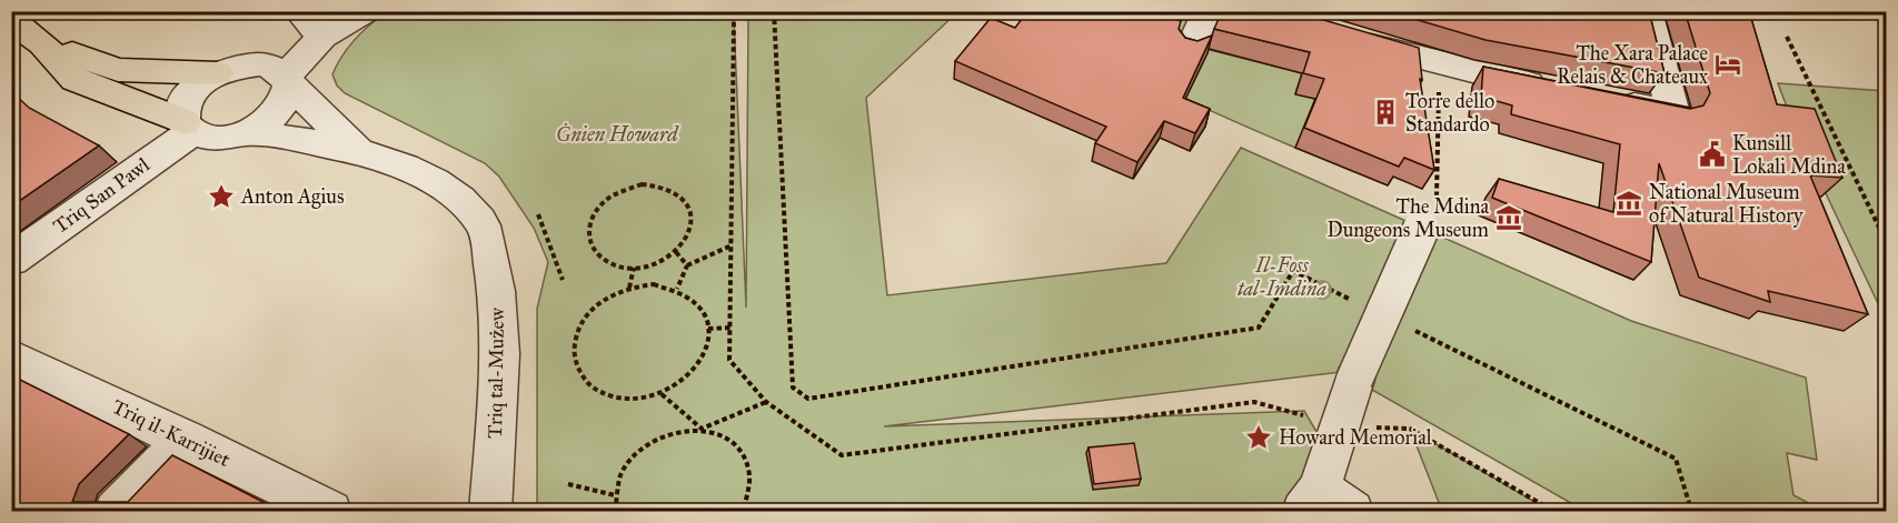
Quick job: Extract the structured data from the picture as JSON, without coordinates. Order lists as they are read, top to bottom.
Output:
{
  "streets": {
    "street": ["Triq San Pawl", "Triq tal-Mużew", "Triq il-Karrijiet"]
  },
  "crossings": [
    ["Triq San Pawl", "Triq tal-Mużew"]
  ],
  "parks": ["Ġnien Howard", "Il-Foss tal-Imdina"],
  "places": {
    "hotel": ["The Xara Palace Relais & Chateaux"],
    "building": ["Torre dello Standardo"],
    "public building": ["Kunsill Lokali Mdina"],
    "place": ["Anton Agius", "Howard Memorial"],
    "museum": ["National Museum of Natural History", "The Mdina Dungeons Museum"]
  }
}
